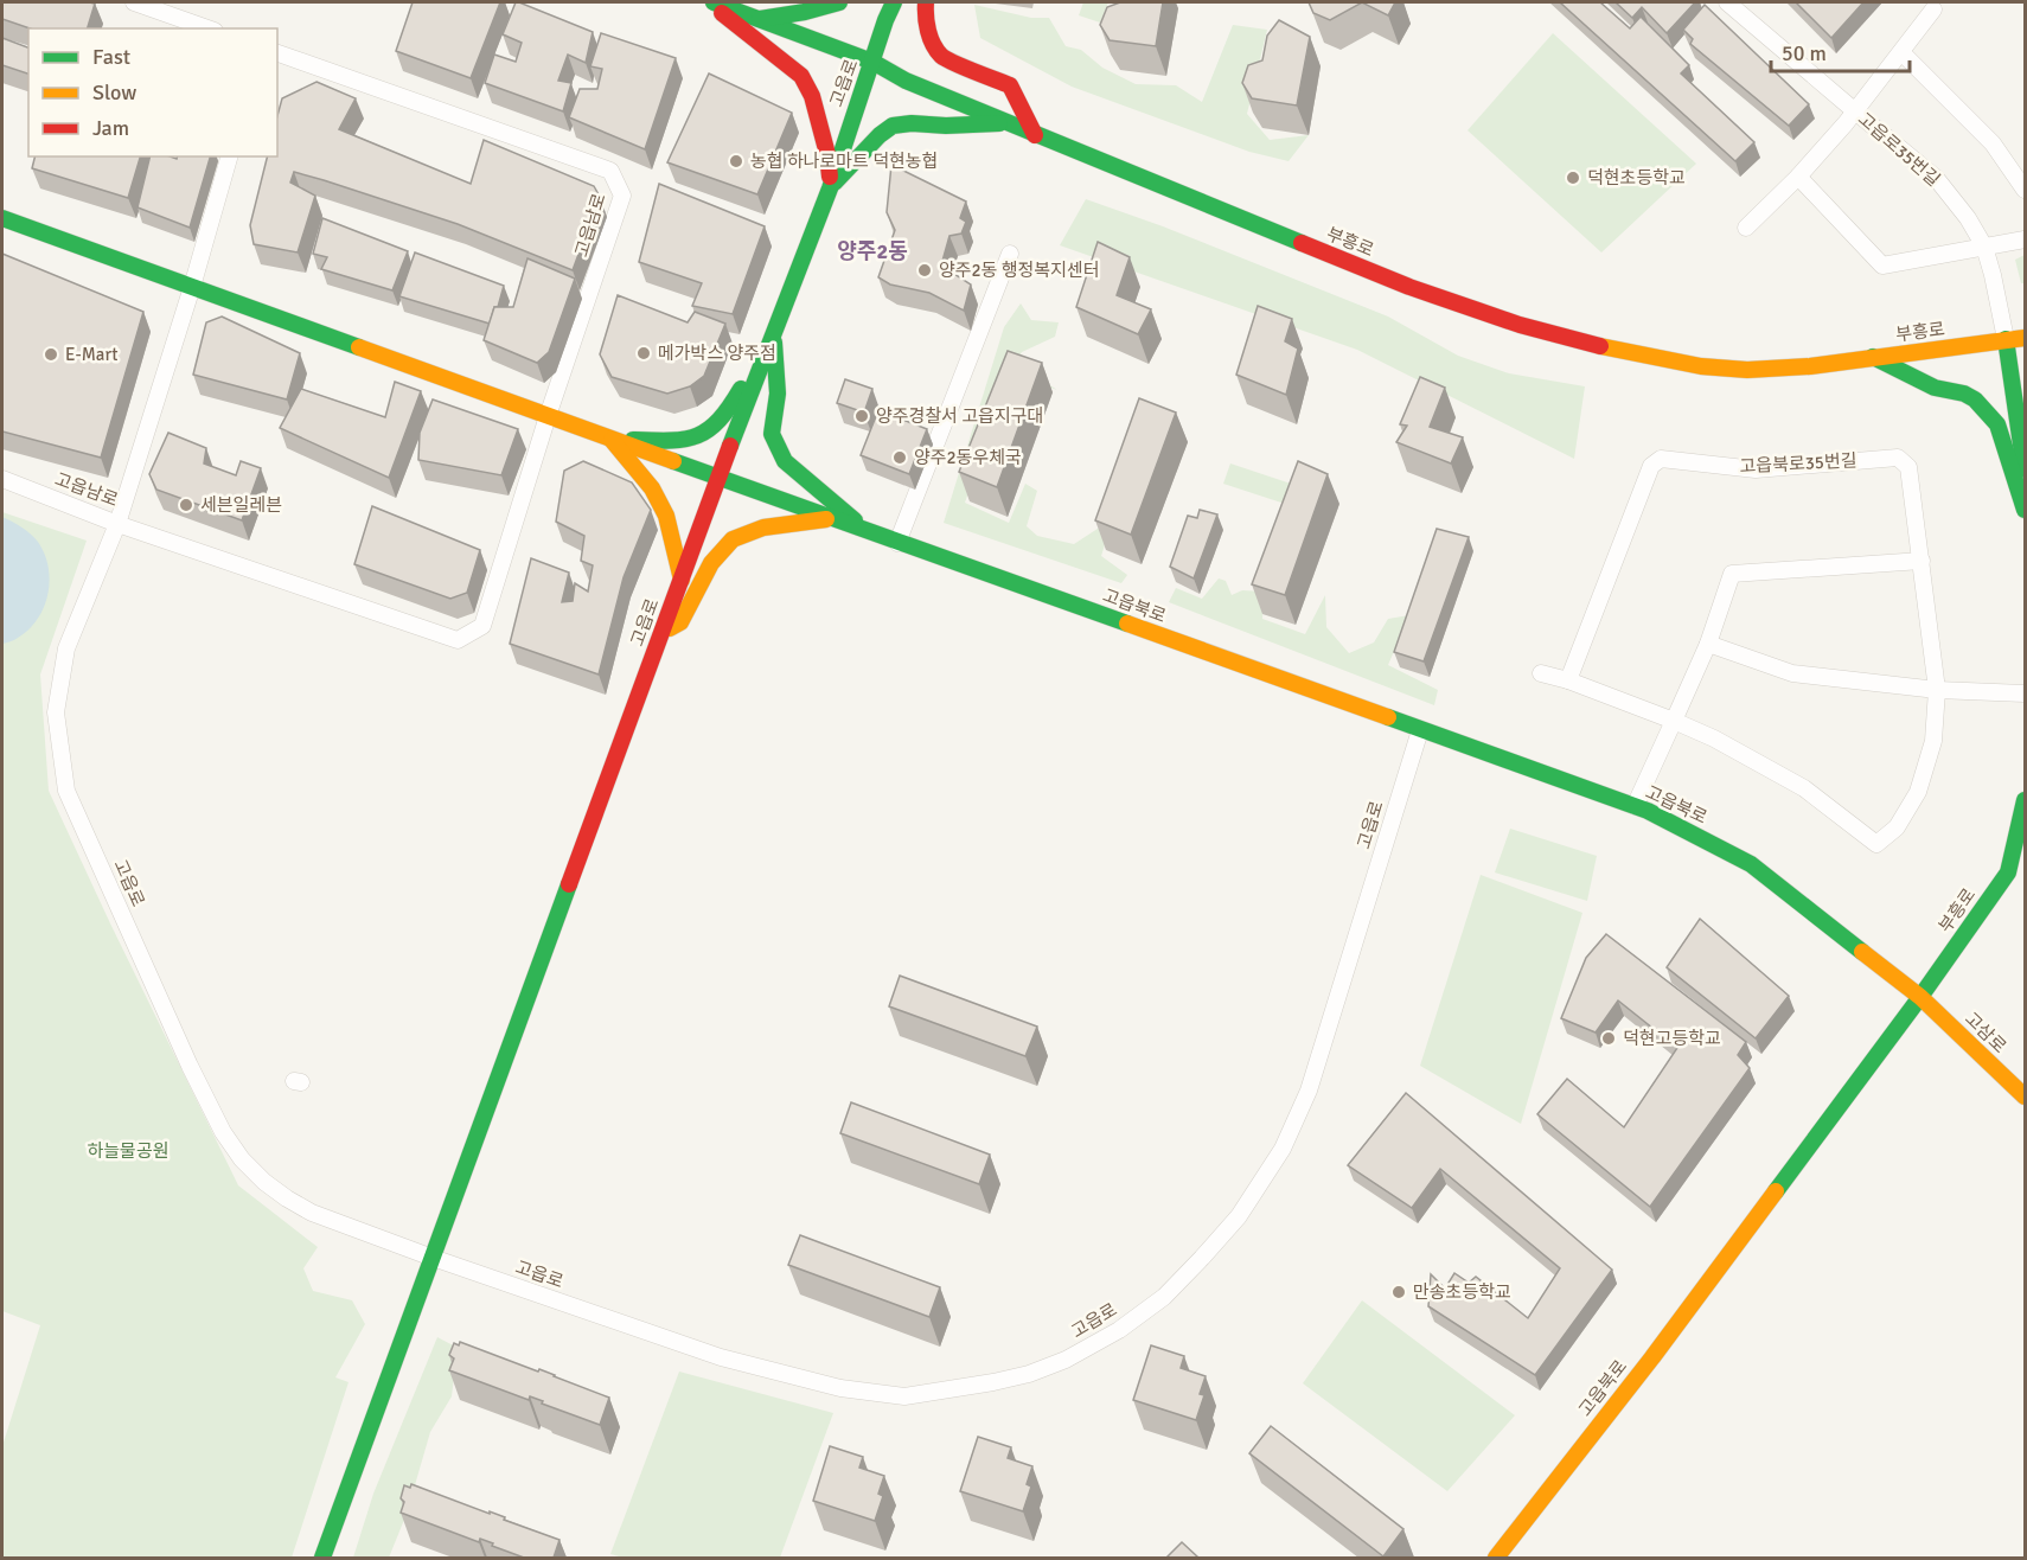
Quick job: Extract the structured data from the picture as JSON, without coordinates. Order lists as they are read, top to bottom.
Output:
{
  "streets": {
    "street": [
      "고읍로",
      "고읍로35번길",
      "고읍남로",
      "부흥로",
      "고읍북로35번길",
      "고읍북로",
      "고삼로"
    ]
  },
  "crossings": [
    ["고읍로", "고읍남로"],
    ["고읍로", "부흥로"],
    ["고읍로", "고읍북로"],
    ["고읍로35번길", "부흥로"],
    ["부흥로", "고읍북로"],
    ["부흥로", "고삼로"],
    ["고읍북로", "고삼로"]
  ],
  "districts": ["양주2동"],
  "parks": ["하늘물공원"],
  "places": [
    "농협 하나로마트 덕현농협",
    "덕현초등학교",
    "양주2동 행정복지센터",
    "메가박스 양주점",
    "E-Mart",
    "양주경찰서 고읍지구대",
    "양주2동우체국",
    "세븐일레븐",
    "덕현고등학교",
    "만송초등학교"
  ],
  "legend": ["Fast", "Slow", "Jam"],
  "scale_bar": "50 m"
}
